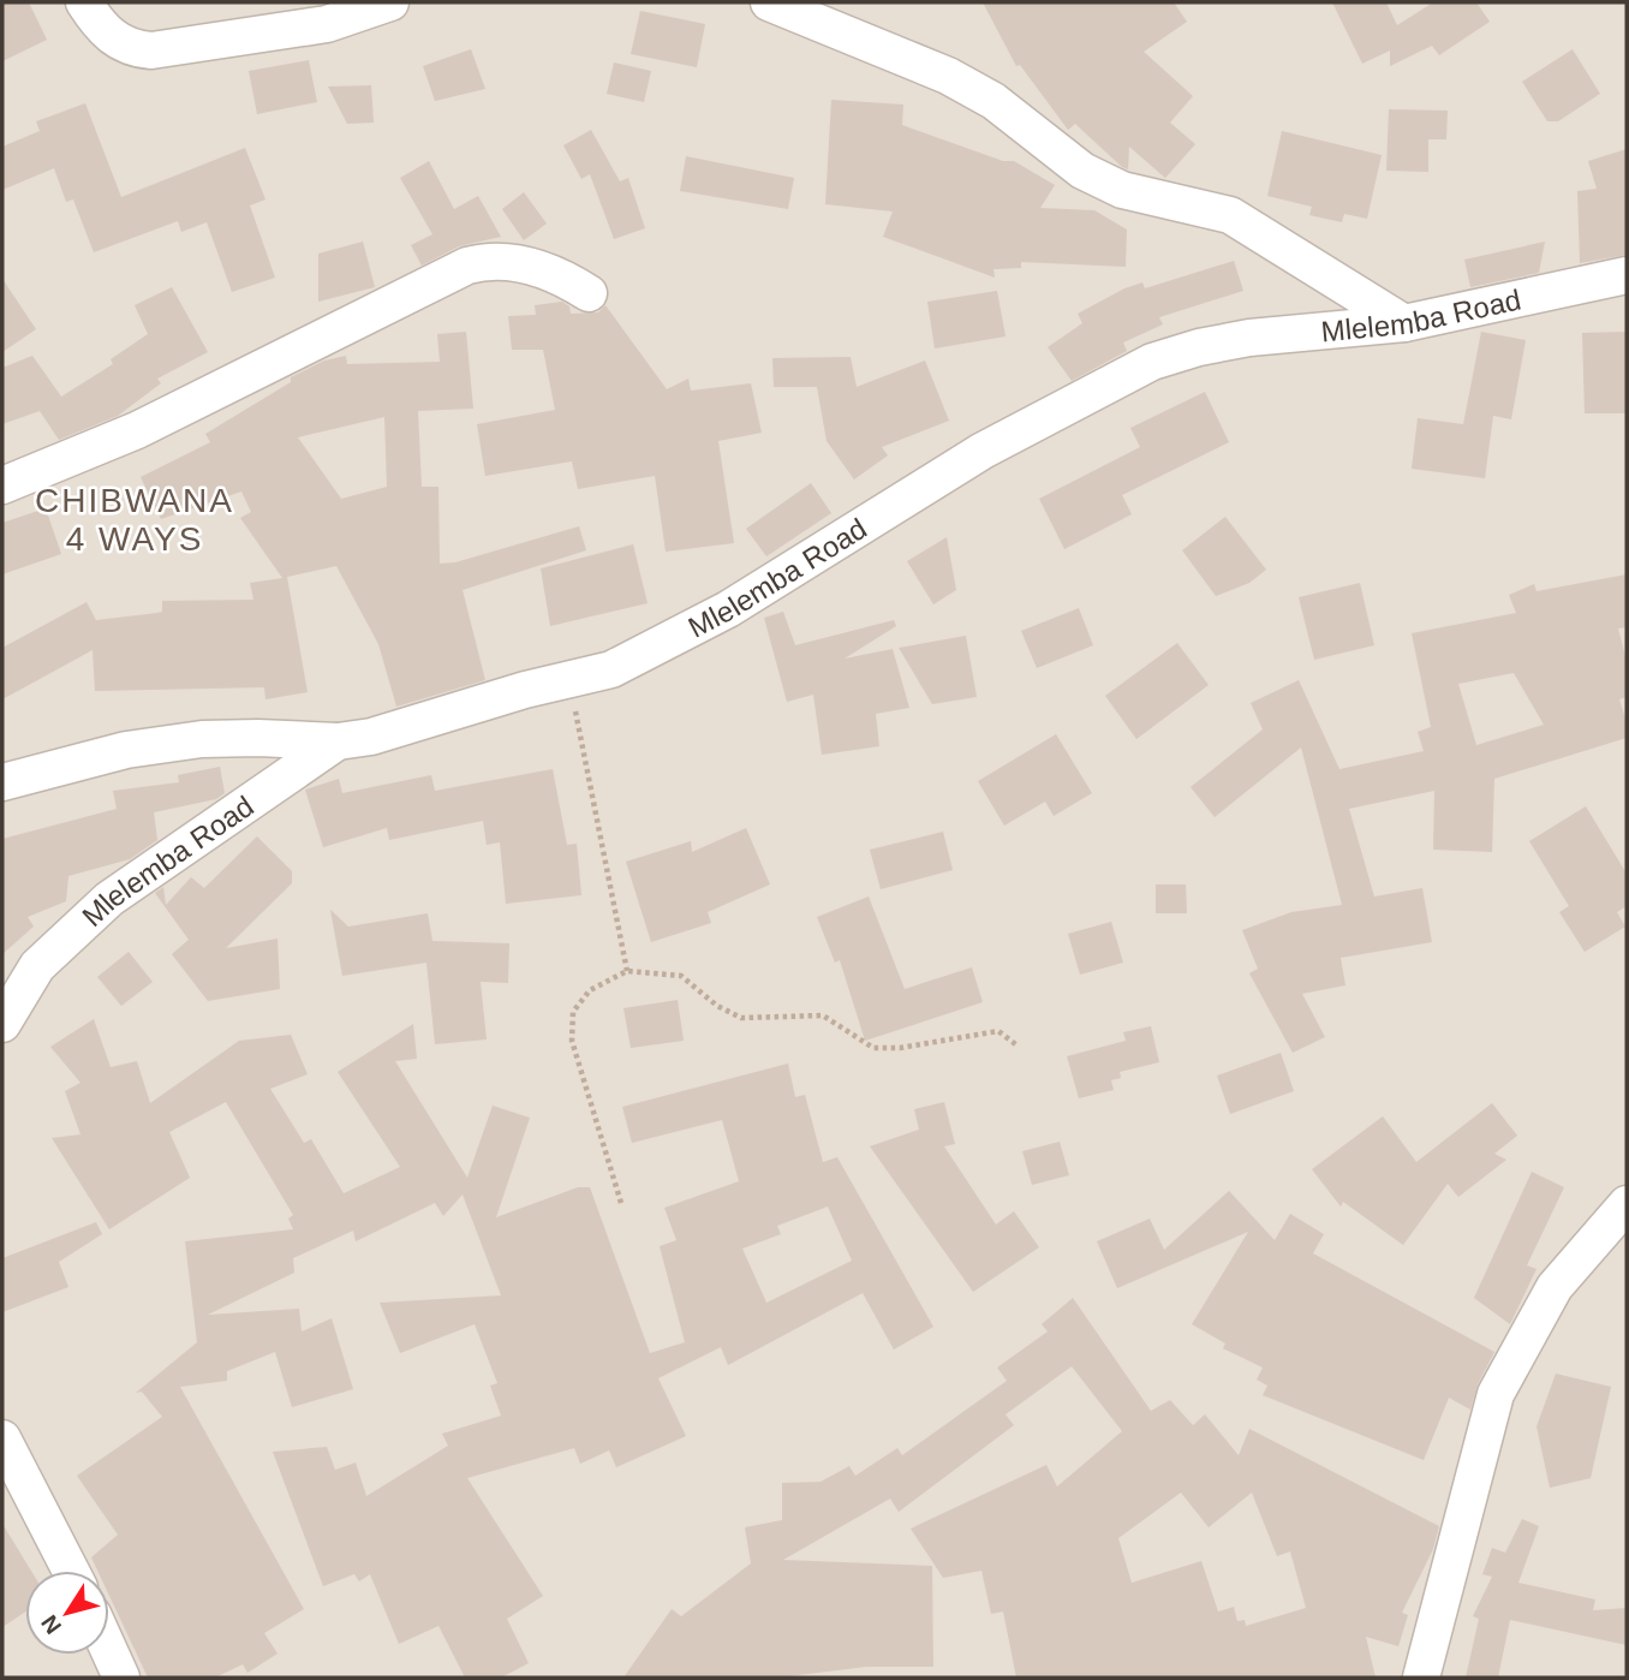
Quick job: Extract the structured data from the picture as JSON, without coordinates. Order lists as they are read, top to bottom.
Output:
{
  "streets": {
    "street": ["Mlelemba Road"]
  },
  "districts": ["CHIBWANA 4 WAYS"],
  "north": "bottom left"
}
